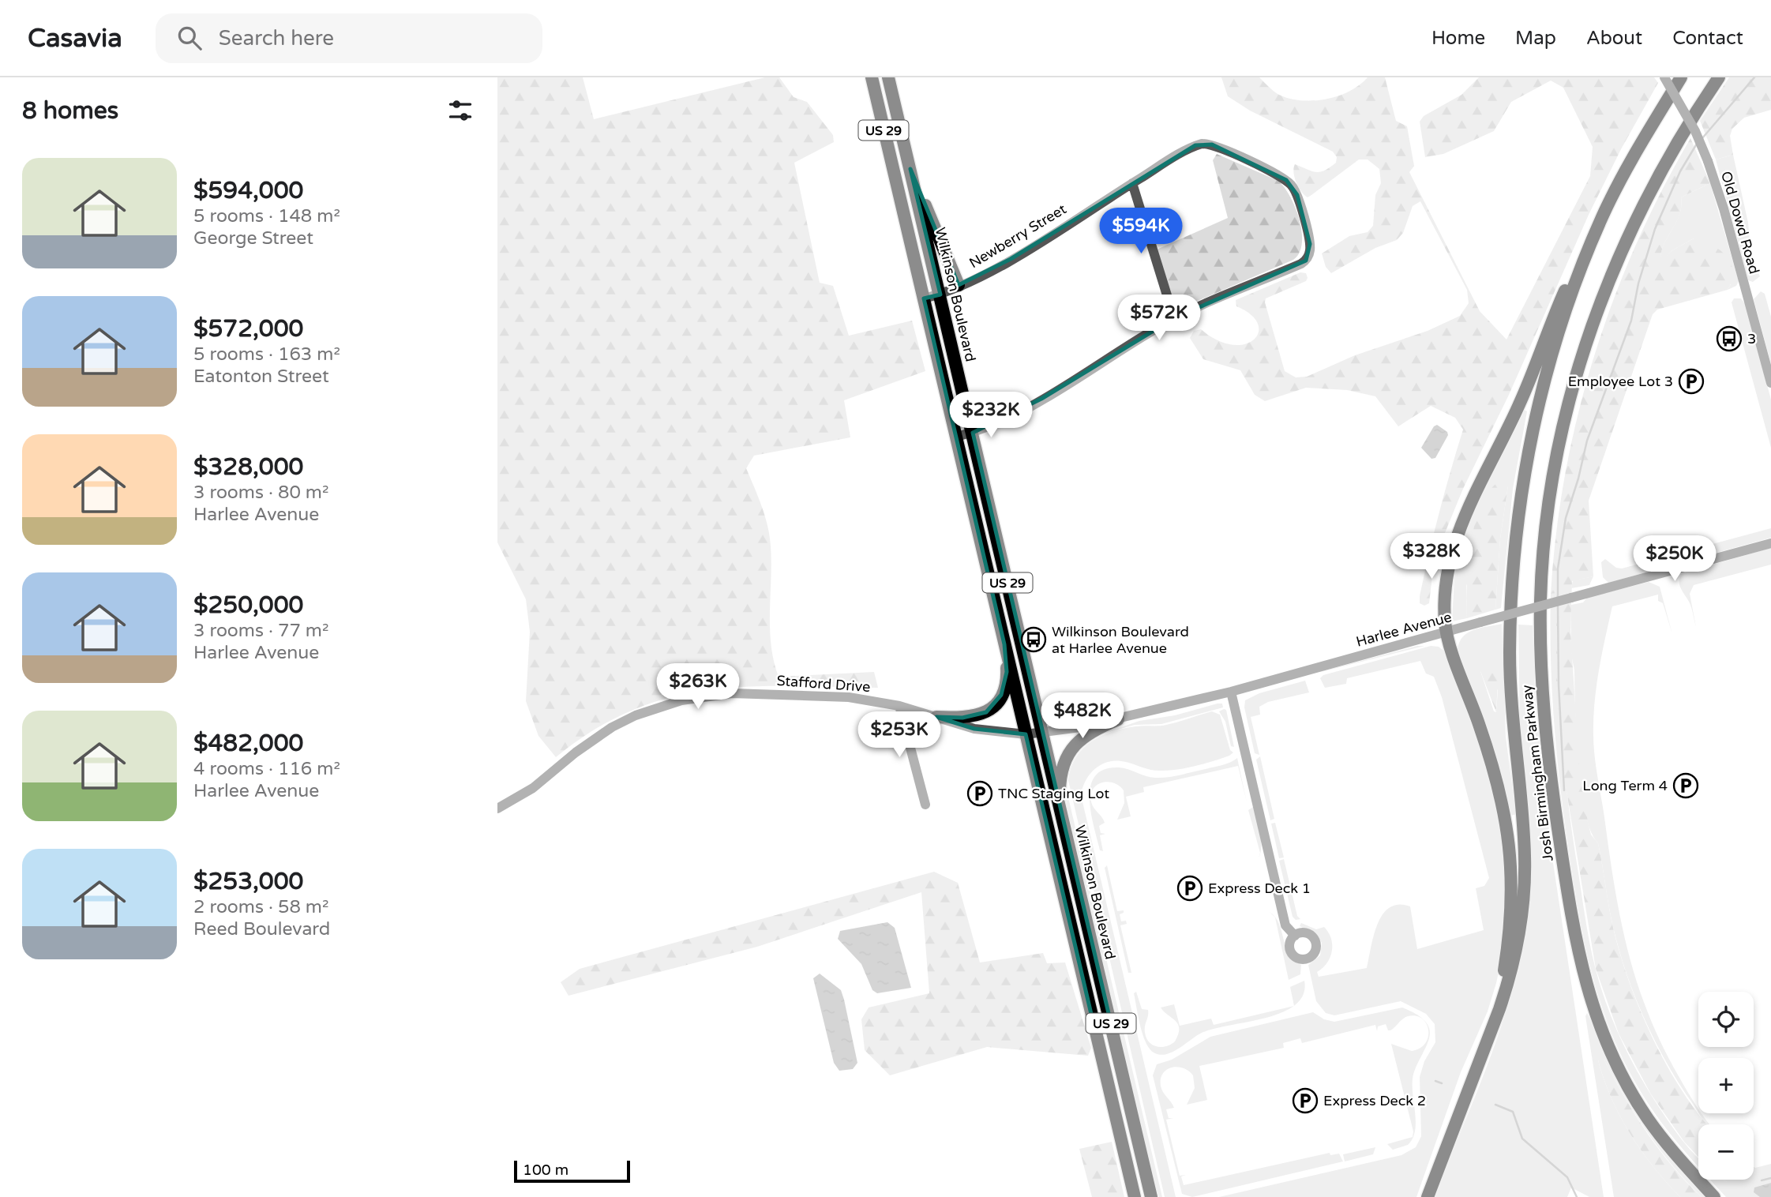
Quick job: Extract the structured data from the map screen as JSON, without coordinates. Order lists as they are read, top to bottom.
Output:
{
  "streets": {
    "main road": ["US 29", "Wilkinson Boulevard", "Josh Birmingham Parkway"],
    "street": [
      "Old Dowd Road",
      "Newberry Street",
      "Harlee Avenue",
      "Stafford Drive"
    ]
  },
  "crossings": [
    ["US 29", "Newberry Street"],
    ["US 29", "Stafford Drive"],
    ["Newberry Street", "Wilkinson Boulevard"],
    ["Wilkinson Boulevard", "Harlee Avenue"],
    ["Wilkinson Boulevard", "Stafford Drive"],
    ["Harlee Avenue", "Stafford Drive"]
  ],
  "places": {
    "bus stop": ["3", "Wilkinson Boulevard at Harlee Avenue"],
    "parking": [
      "Employee Lot 3",
      "Long Term 4",
      "TNC Staging Lot",
      "Express Deck 1",
      "Express Deck 2"
    ]
  },
  "scale_bar": "100 m",
  "page": {
    "header": "Casavia",
    "search": "Search here",
    "nav": [
      "Home",
      "Map",
      "About",
      "Contact"
    ],
    "heading": "8 homes",
    "list": [
      {
        "name": "$594,000",
        "note": "5 rooms · 148 m² · George Street"
      },
      {
        "name": "$572,000",
        "note": "5 rooms · 163 m² · Eatonton Street"
      },
      {
        "name": "$328,000",
        "note": "3 rooms · 80 m² · Harlee Avenue"
      },
      {
        "name": "$250,000",
        "note": "3 rooms · 77 m² · Harlee Avenue"
      },
      {
        "name": "$482,000",
        "note": "4 rooms · 116 m² · Harlee Avenue"
      },
      {
        "name": "$253,000",
        "note": "2 rooms · 58 m² · Reed Boulevard"
      }
    ],
    "price": [
      "$594K",
      "$572K",
      "$232K",
      "$328K",
      "$250K",
      "$263K",
      "$482K",
      "$253K"
    ],
    "map_buttons": ["+", "−"],
    "scale": "100 m"
  }
}
